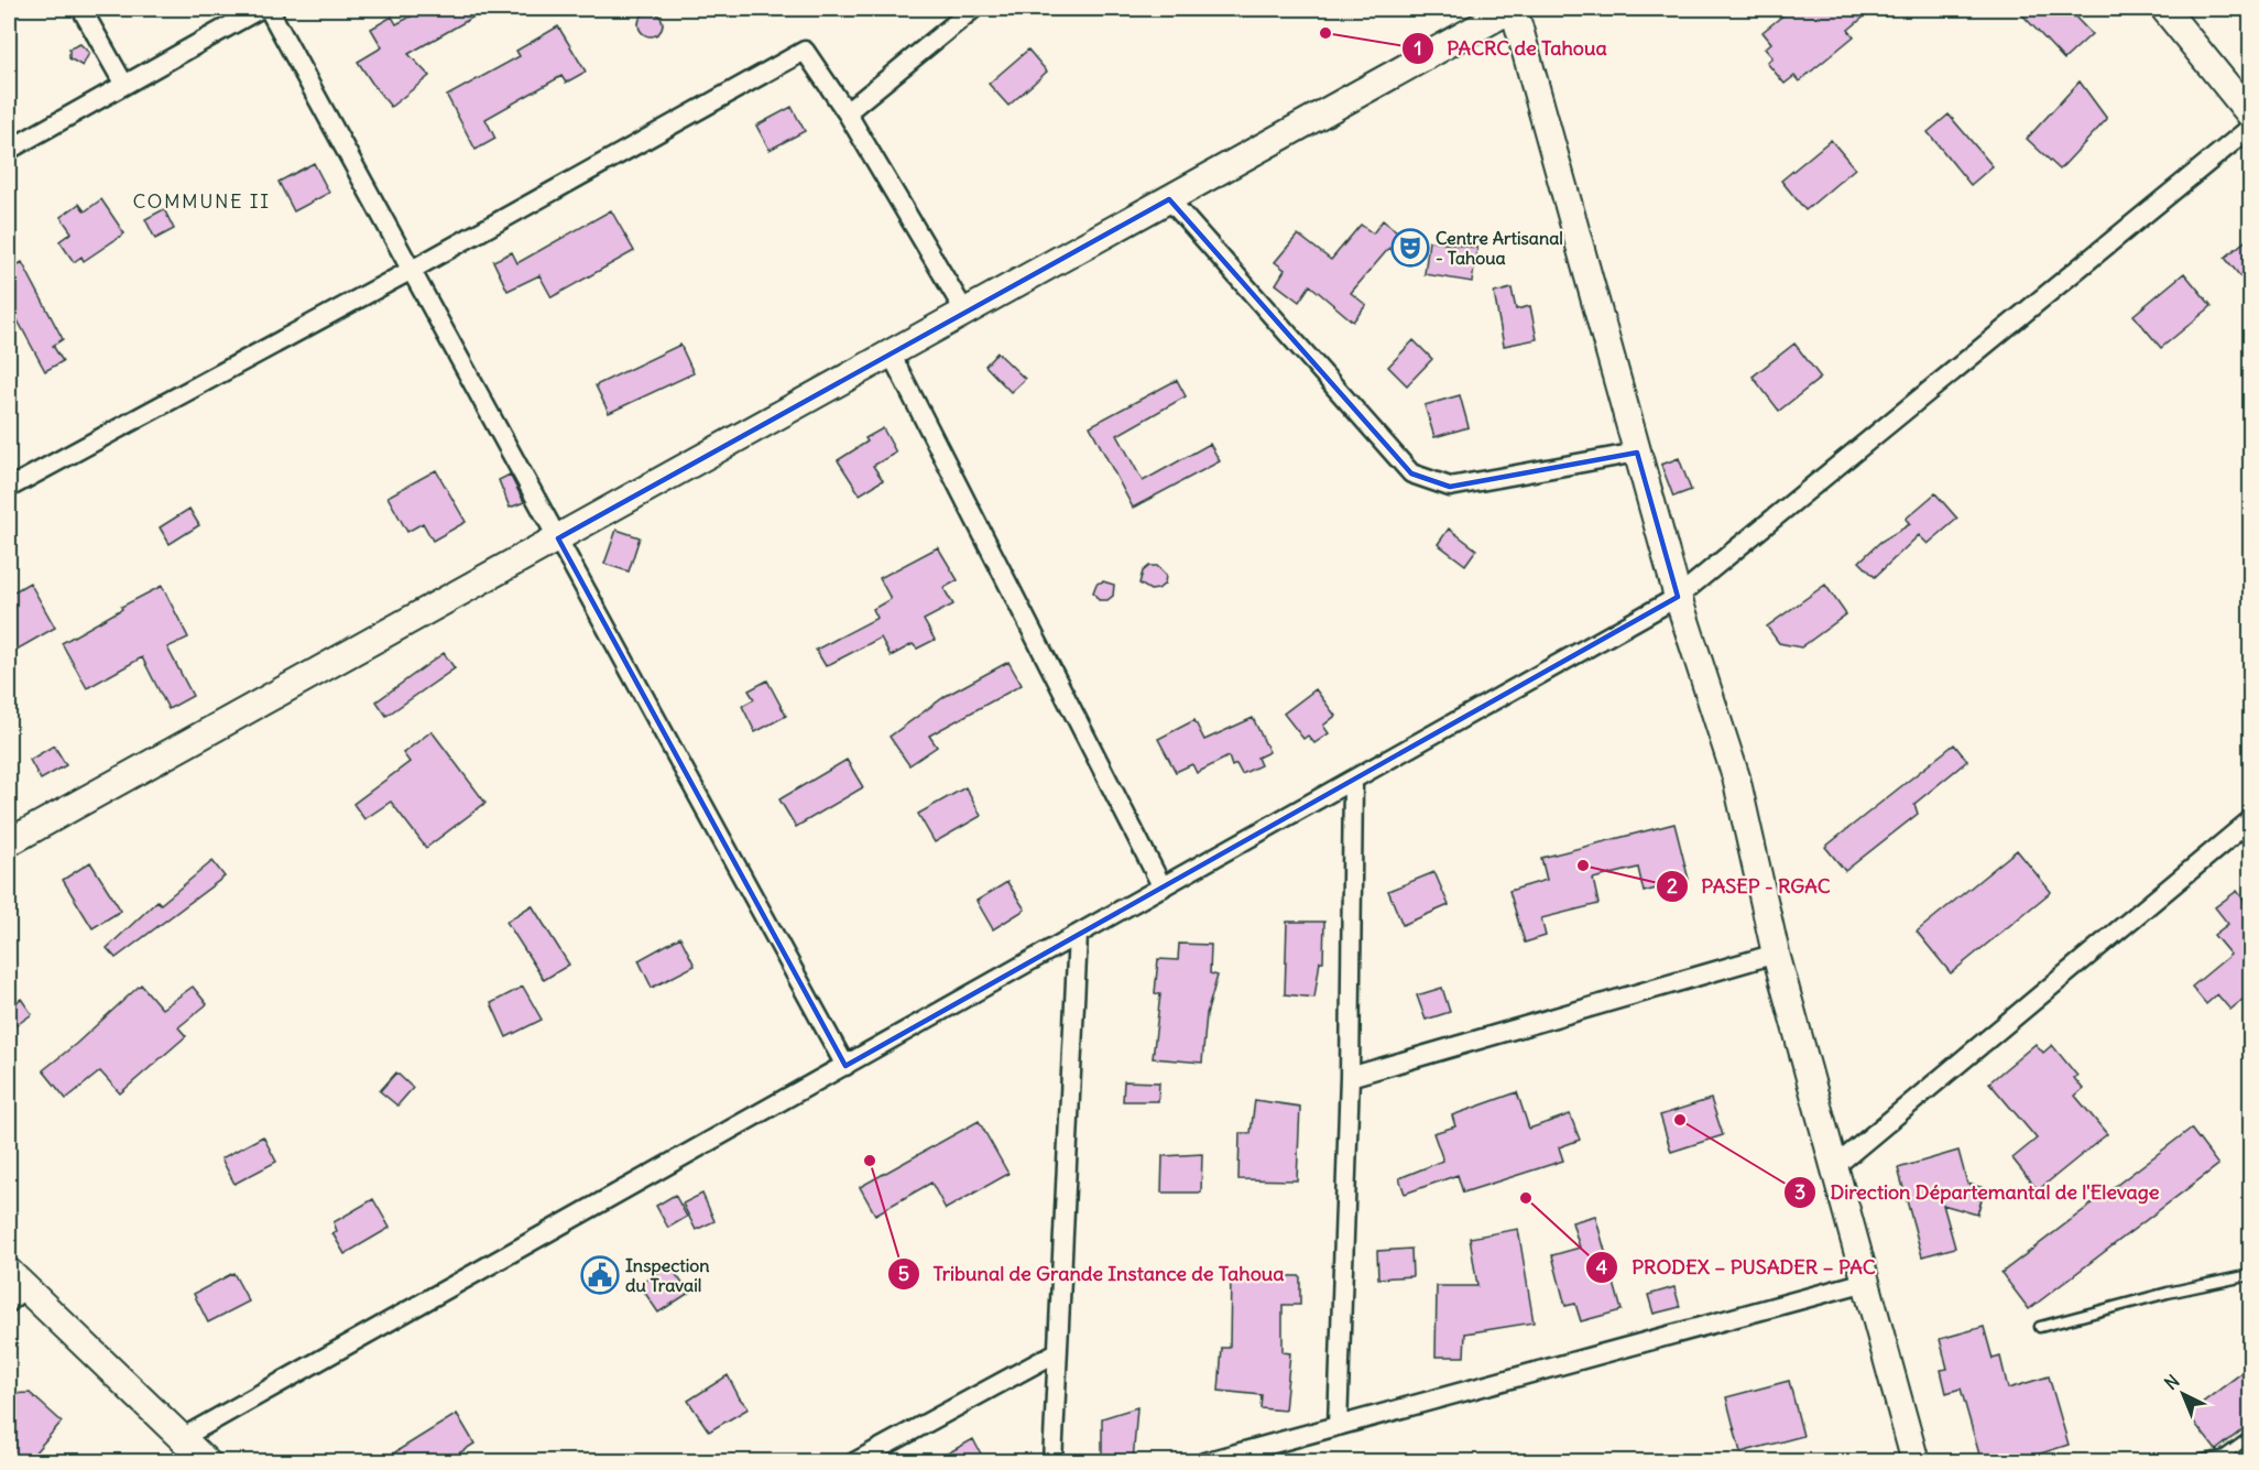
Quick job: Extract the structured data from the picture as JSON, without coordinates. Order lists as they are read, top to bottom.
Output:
{
  "districts": ["COMMUNE II"],
  "places": {
    "other": [
      "PACRC de Tahoua",
      "PASEP - RGAC",
      "Direction Départemantal de l'Elevage",
      "Tribunal de Grande Instance de Tahoua",
      "PRODEX – PUSADER – PAC"
    ],
    "theatre": ["Centre Artisanal - Tahoua"],
    "public building": ["Inspection du Travail"]
  },
  "north": "top left"
}
